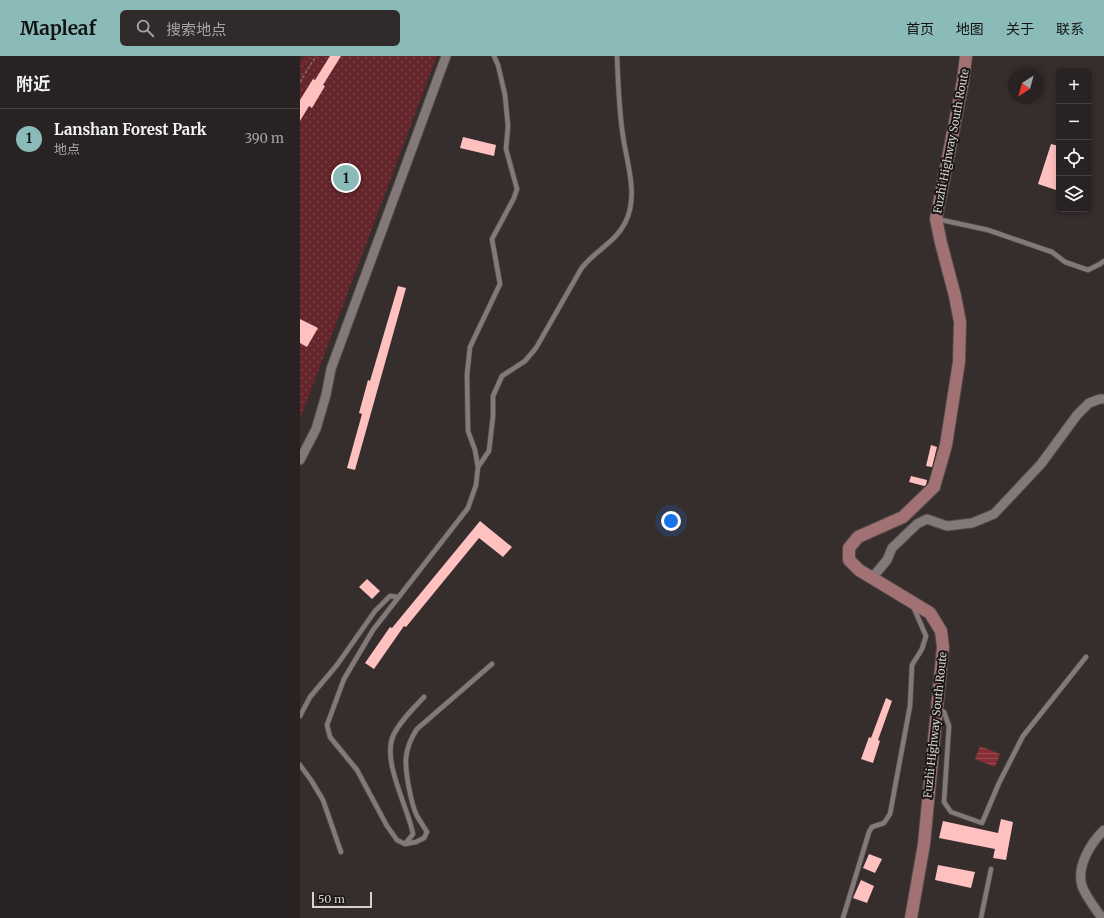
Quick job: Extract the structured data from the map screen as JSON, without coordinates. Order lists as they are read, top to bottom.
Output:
{
  "streets": {
    "main road": ["Fuzhi Highway South Route"]
  },
  "scale_bar": "50 m",
  "north": "bottom left",
  "page": {
    "header": "Mapleaf",
    "search": "搜索地点",
    "nav": [
      "首页",
      "地图",
      "关于",
      "联系"
    ],
    "heading": "附近",
    "map_buttons": ["+", "−"],
    "list": [
      {
        "mark": "1",
        "name": "Lanshan Forest Park",
        "note": "地点",
        "value": "390 m"
      }
    ],
    "pins": "1",
    "scale": "50 m"
  }
}
